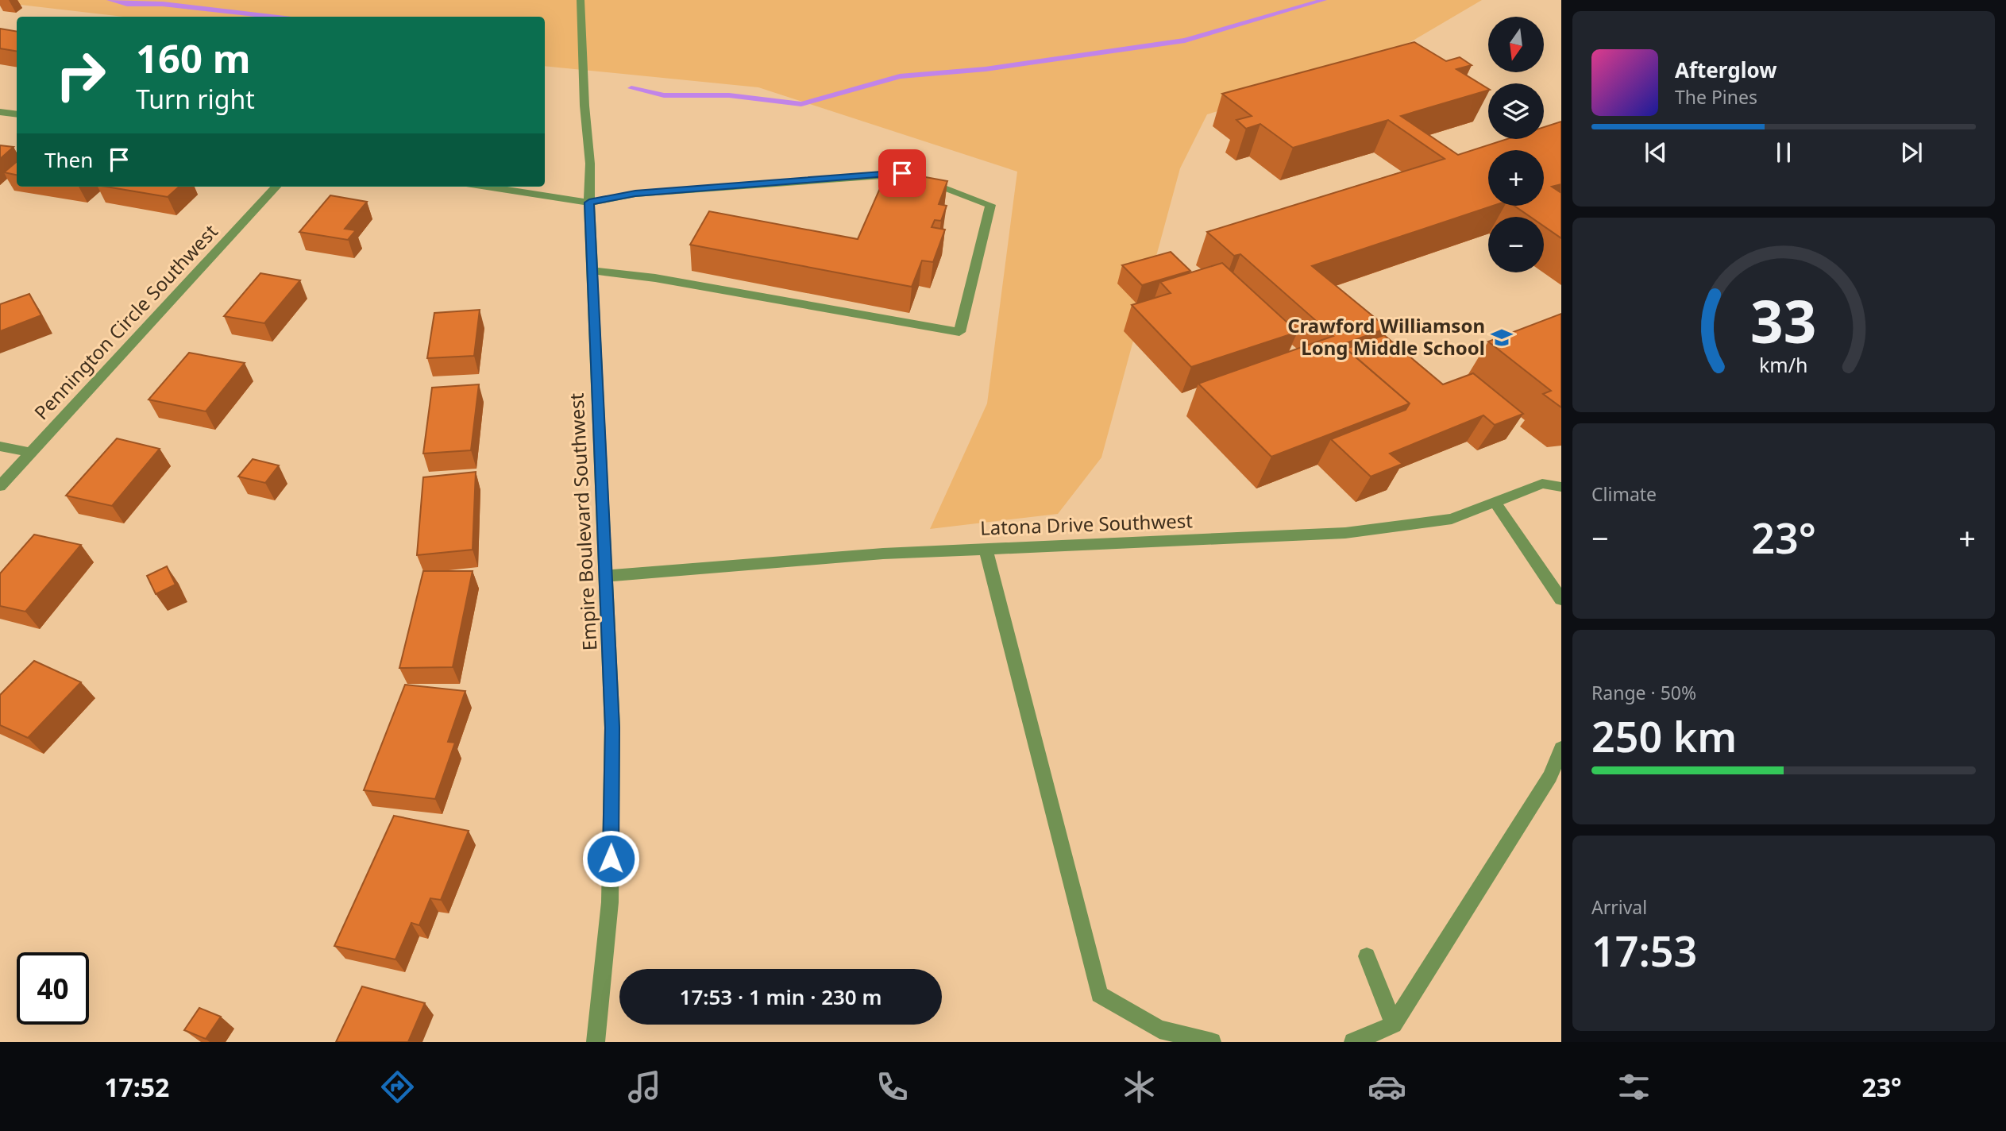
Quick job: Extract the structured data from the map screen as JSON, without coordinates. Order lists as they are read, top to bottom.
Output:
{
  "streets": {
    "street": ["Pennington Circle Southwest", "Empire Boulevard Southwest", "Latona Drive Southwest"]
  },
  "crossings": [
    ["Empire Boulevard Southwest", "Latona Drive Southwest"]
  ],
  "places": {
    "school or university": ["Crawford Williamson Long Middle School"]
  },
  "north": "bottom",
  "page": {
    "map_buttons": ["+", "−"],
    "turn": ["160 m", "Turn right"],
    "song": ["Afterglow", "The Pines"],
    "then": "Then",
    "tile": [
      "Climate",
      ["Range · 50%", "250 km"],
      ["Arrival", "17:53"]
    ],
    "heat": ["−", "23°", "+"],
    "limit": "40",
    "trip": "17:53 · 1 min · 230 m",
    "tabs": ["17:52", "23°"],
    "gauge": ["33", "km/h"]
  }
}
